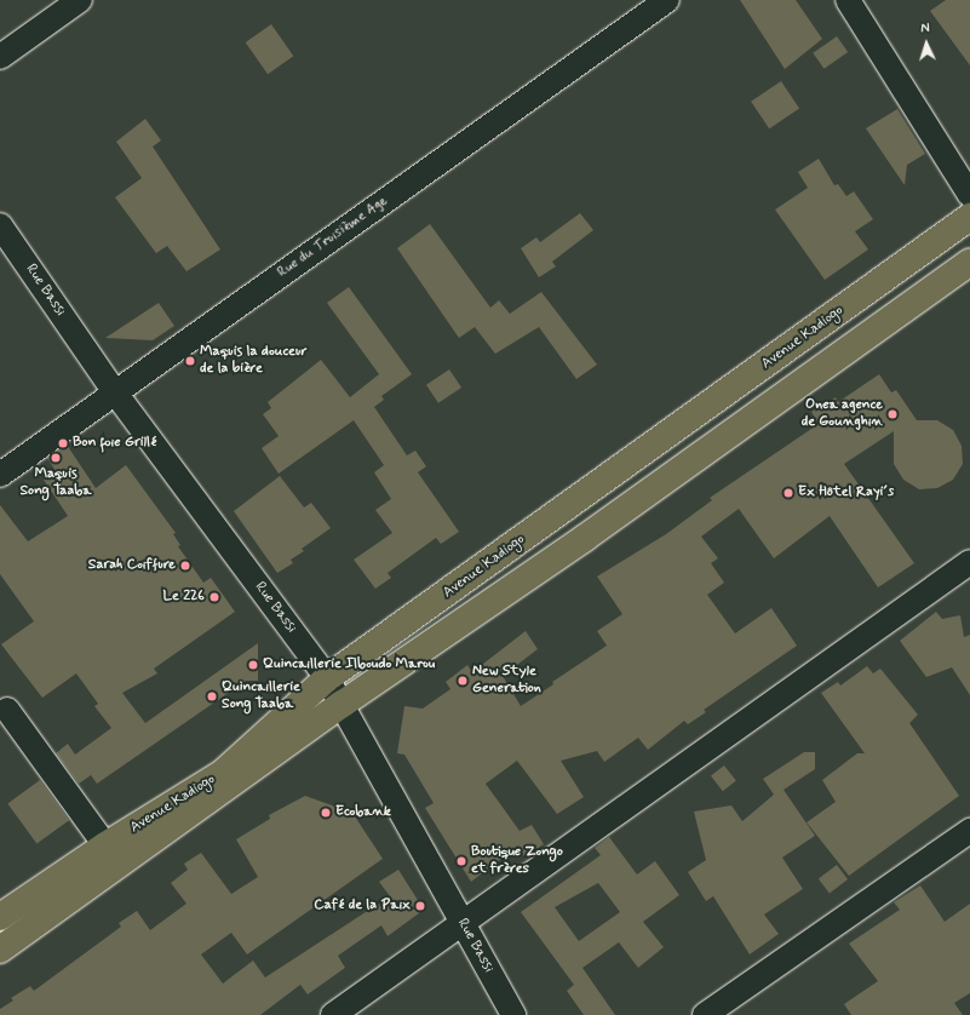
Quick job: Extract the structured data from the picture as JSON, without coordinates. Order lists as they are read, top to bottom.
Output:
{
  "streets": {
    "highway": ["Avenue Kadiogo"],
    "street": ["Rue du Troisième Age", "Rue Bassi"]
  },
  "crossings": [
    ["Rue du Troisième Age", "Rue Bassi"],
    ["Rue Bassi", "Avenue Kadiogo"]
  ],
  "places": [
    "Maquis la douceur de la bière",
    "Onea agence de Gounghin",
    "Bon foie Grillé",
    "Maquis Song Taaba",
    "Ex Hôtel Rayi´s",
    "Sarah Coiffure",
    "Le 226",
    "Quincaillerie Ilboudo Marou",
    "New Style Generation",
    "Quincaillerie Song Taaba",
    "Ecobank",
    "Boutique Zongo et frères",
    "Café de la Paix"
  ],
  "north": "top"
}
